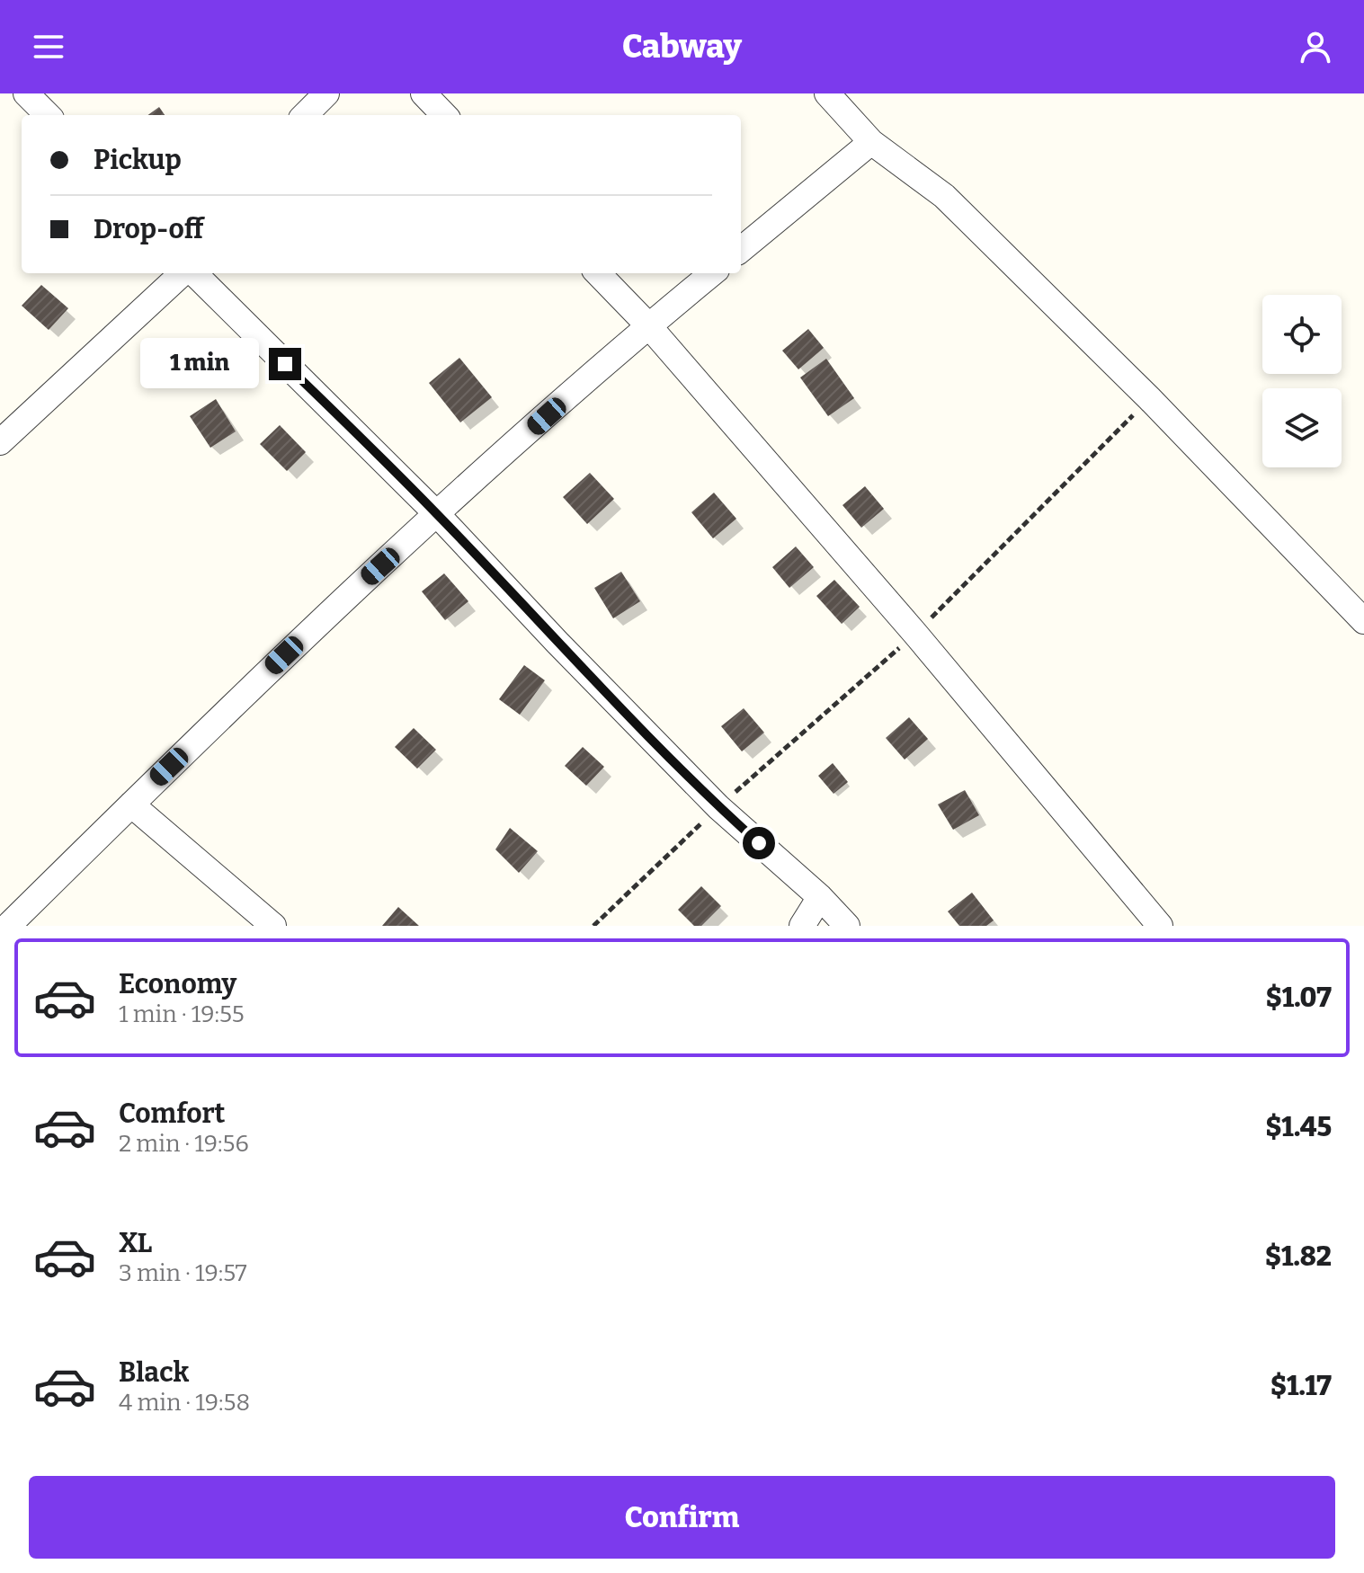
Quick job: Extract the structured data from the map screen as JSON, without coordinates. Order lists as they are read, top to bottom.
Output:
{
  "page": {
    "header": "Cabway",
    "banner": ["Pickup", "Drop-off"],
    "bubble": "1 min",
    "list": [
      {
        "name": "Economy",
        "note": "1 min · 19:55",
        "value": "$1.07"
      },
      {
        "name": "Comfort",
        "note": "2 min · 19:56",
        "value": "$1.45"
      },
      {
        "name": "XL",
        "note": "3 min · 19:57",
        "value": "$1.82"
      },
      {
        "name": "Black",
        "note": "4 min · 19:58",
        "value": "$1.17"
      }
    ],
    "buttons": "Confirm"
  }
}
